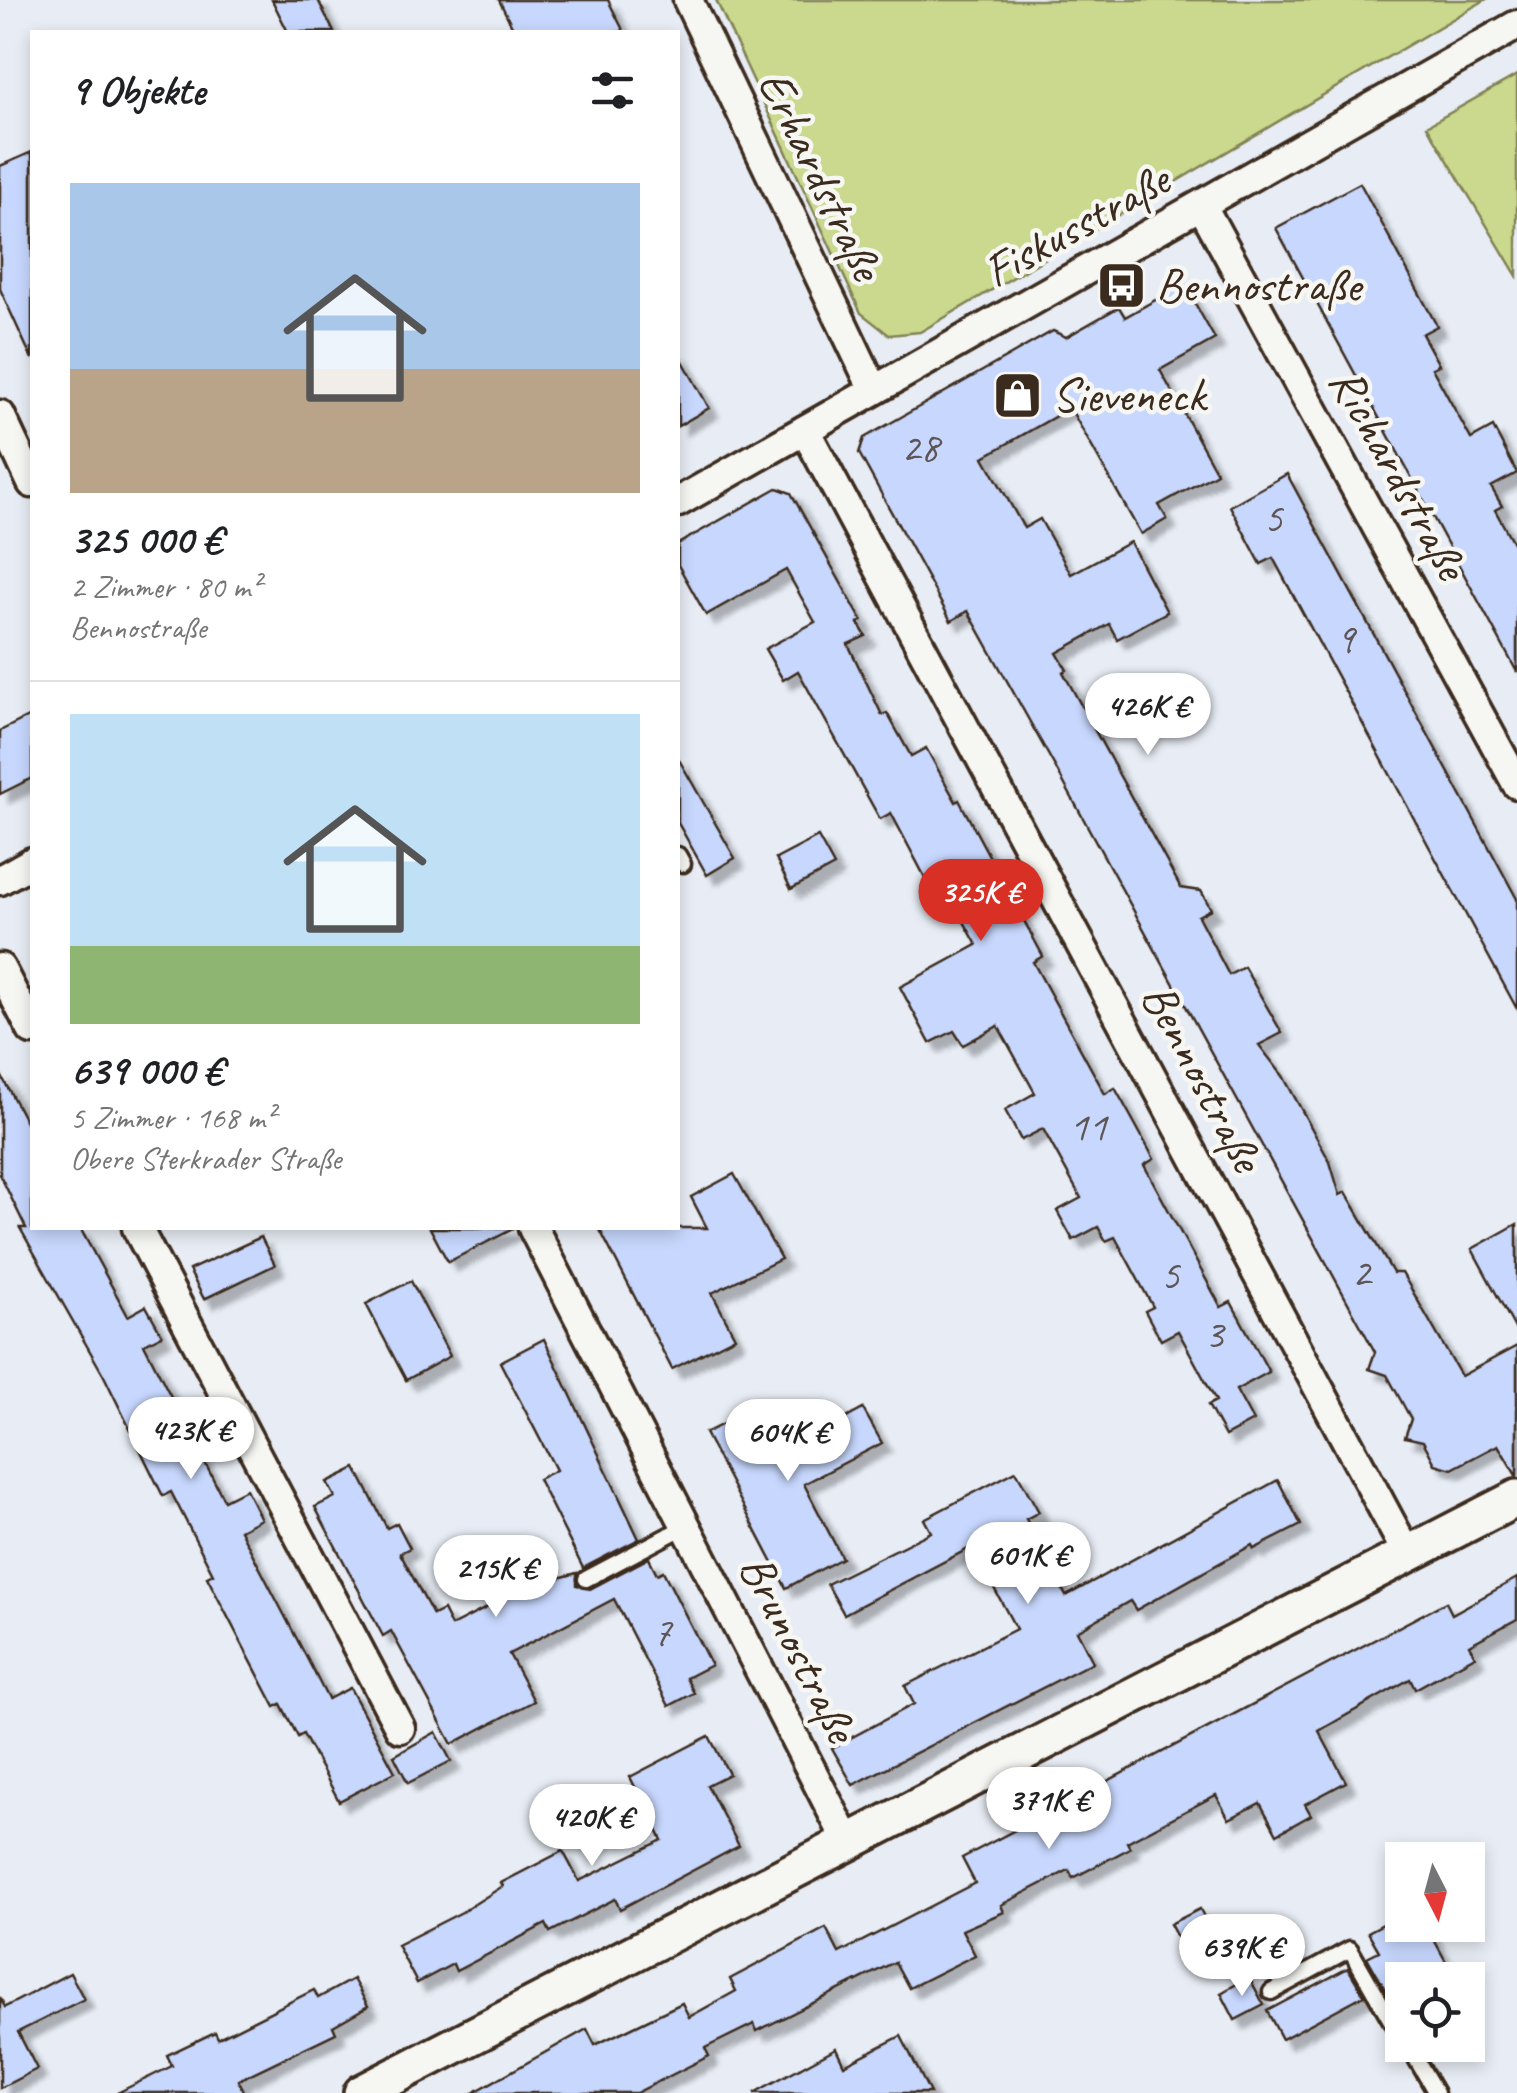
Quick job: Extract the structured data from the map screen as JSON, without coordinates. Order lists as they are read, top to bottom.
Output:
{
  "streets": {
    "street": [
      "Erhardstraße",
      "Fiskusstraße",
      "Richardstraße",
      "Bennostraße",
      "Brunostraße"
    ]
  },
  "crossings": [
    ["Erhardstraße", "Fiskusstraße"],
    ["Fiskusstraße", "Richardstraße"],
    ["Fiskusstraße", "Bennostraße"]
  ],
  "places": {
    "bus stop": ["Bennostraße"],
    "shop": ["Sieveneck"]
  },
  "house_numbers": [
    "28",
    "5",
    "9",
    "11",
    "2",
    "5",
    "3",
    "7"
  ],
  "north": "bottom",
  "page": {
    "heading": "9 Objekte",
    "list": [
      {
        "name": "325 000 €",
        "note": "2 Zimmer · 80 m² · Bennostraße"
      },
      {
        "name": "639 000 €",
        "note": "5 Zimmer · 168 m² · Obere Sterkrader Straße"
      }
    ],
    "price": [
      "426K €",
      "325K €",
      "423K €",
      "604K €",
      "601K €",
      "215K €",
      "371K €",
      "420K €",
      "639K €"
    ]
  }
}
